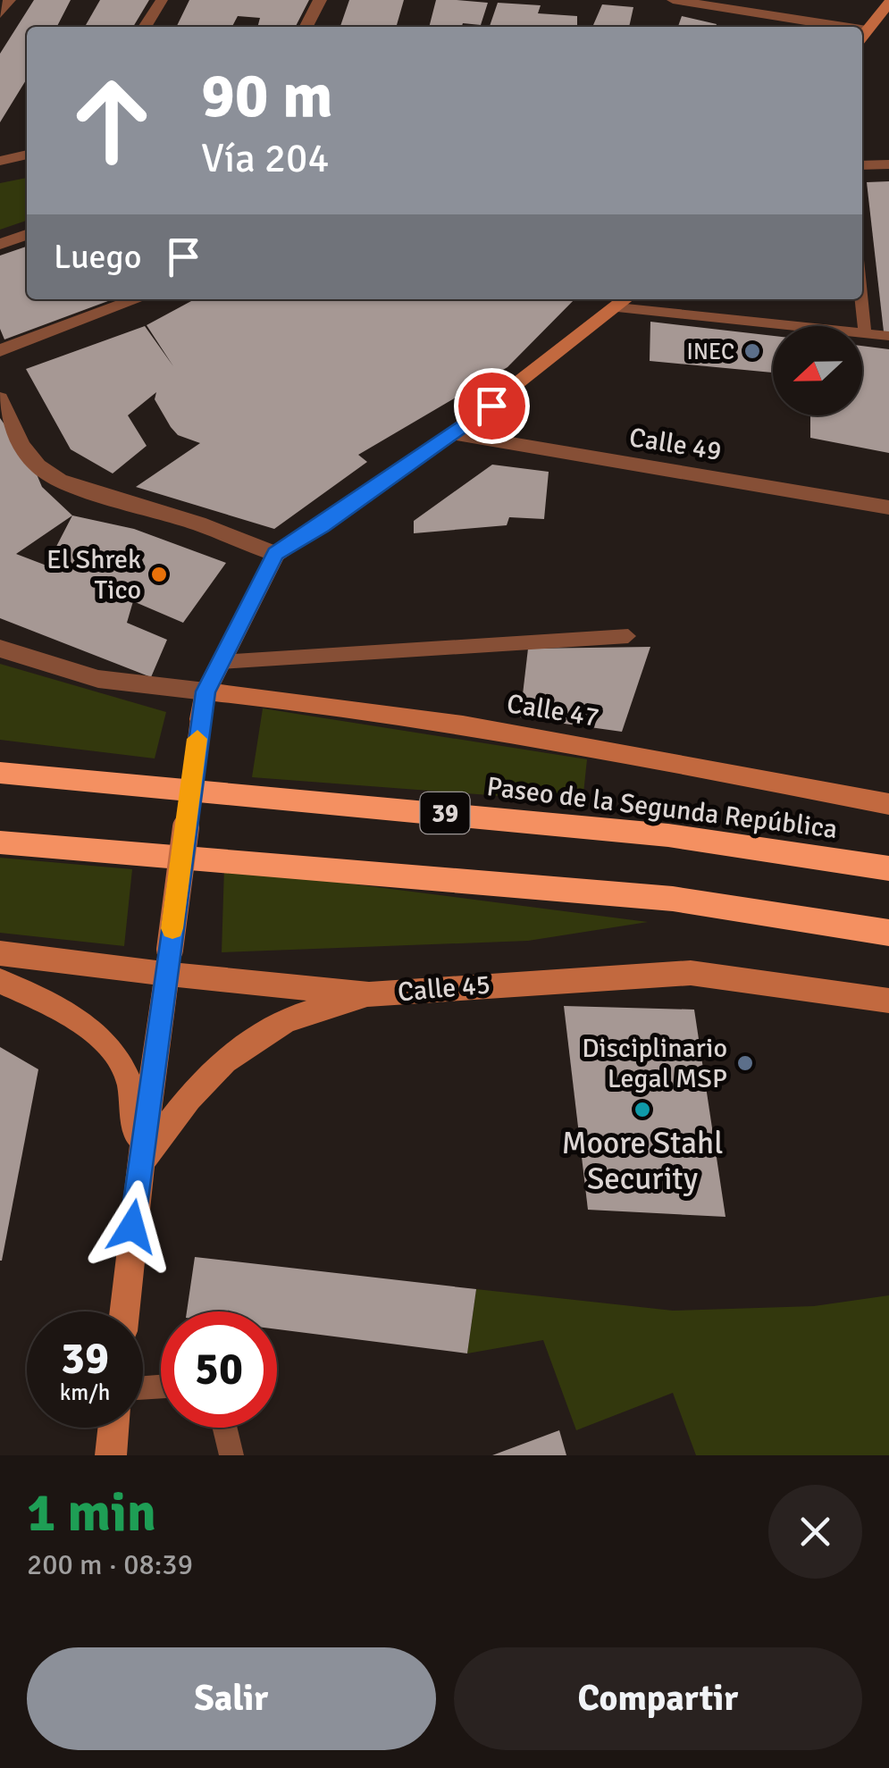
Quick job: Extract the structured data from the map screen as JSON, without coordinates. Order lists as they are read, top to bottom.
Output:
{
  "streets": {
    "highway": ["Paseo de la Segunda República", "39"],
    "main road": ["Calle 47", "Calle 45"],
    "street": ["Calle 49"]
  },
  "places": [
    "INEC",
    "El Shrek Tico",
    "Disciplinario Legal MSP",
    "Moore Stahl Security"
  ],
  "north": "left",
  "page": {
    "turn": ["90 m", "Vía 204"],
    "then": "Luego",
    "speed": "39 km/h",
    "limit": "50",
    "heading": ["1 min", "200 m · 08:39"],
    "buttons": ["Salir", "Compartir"]
  }
}
